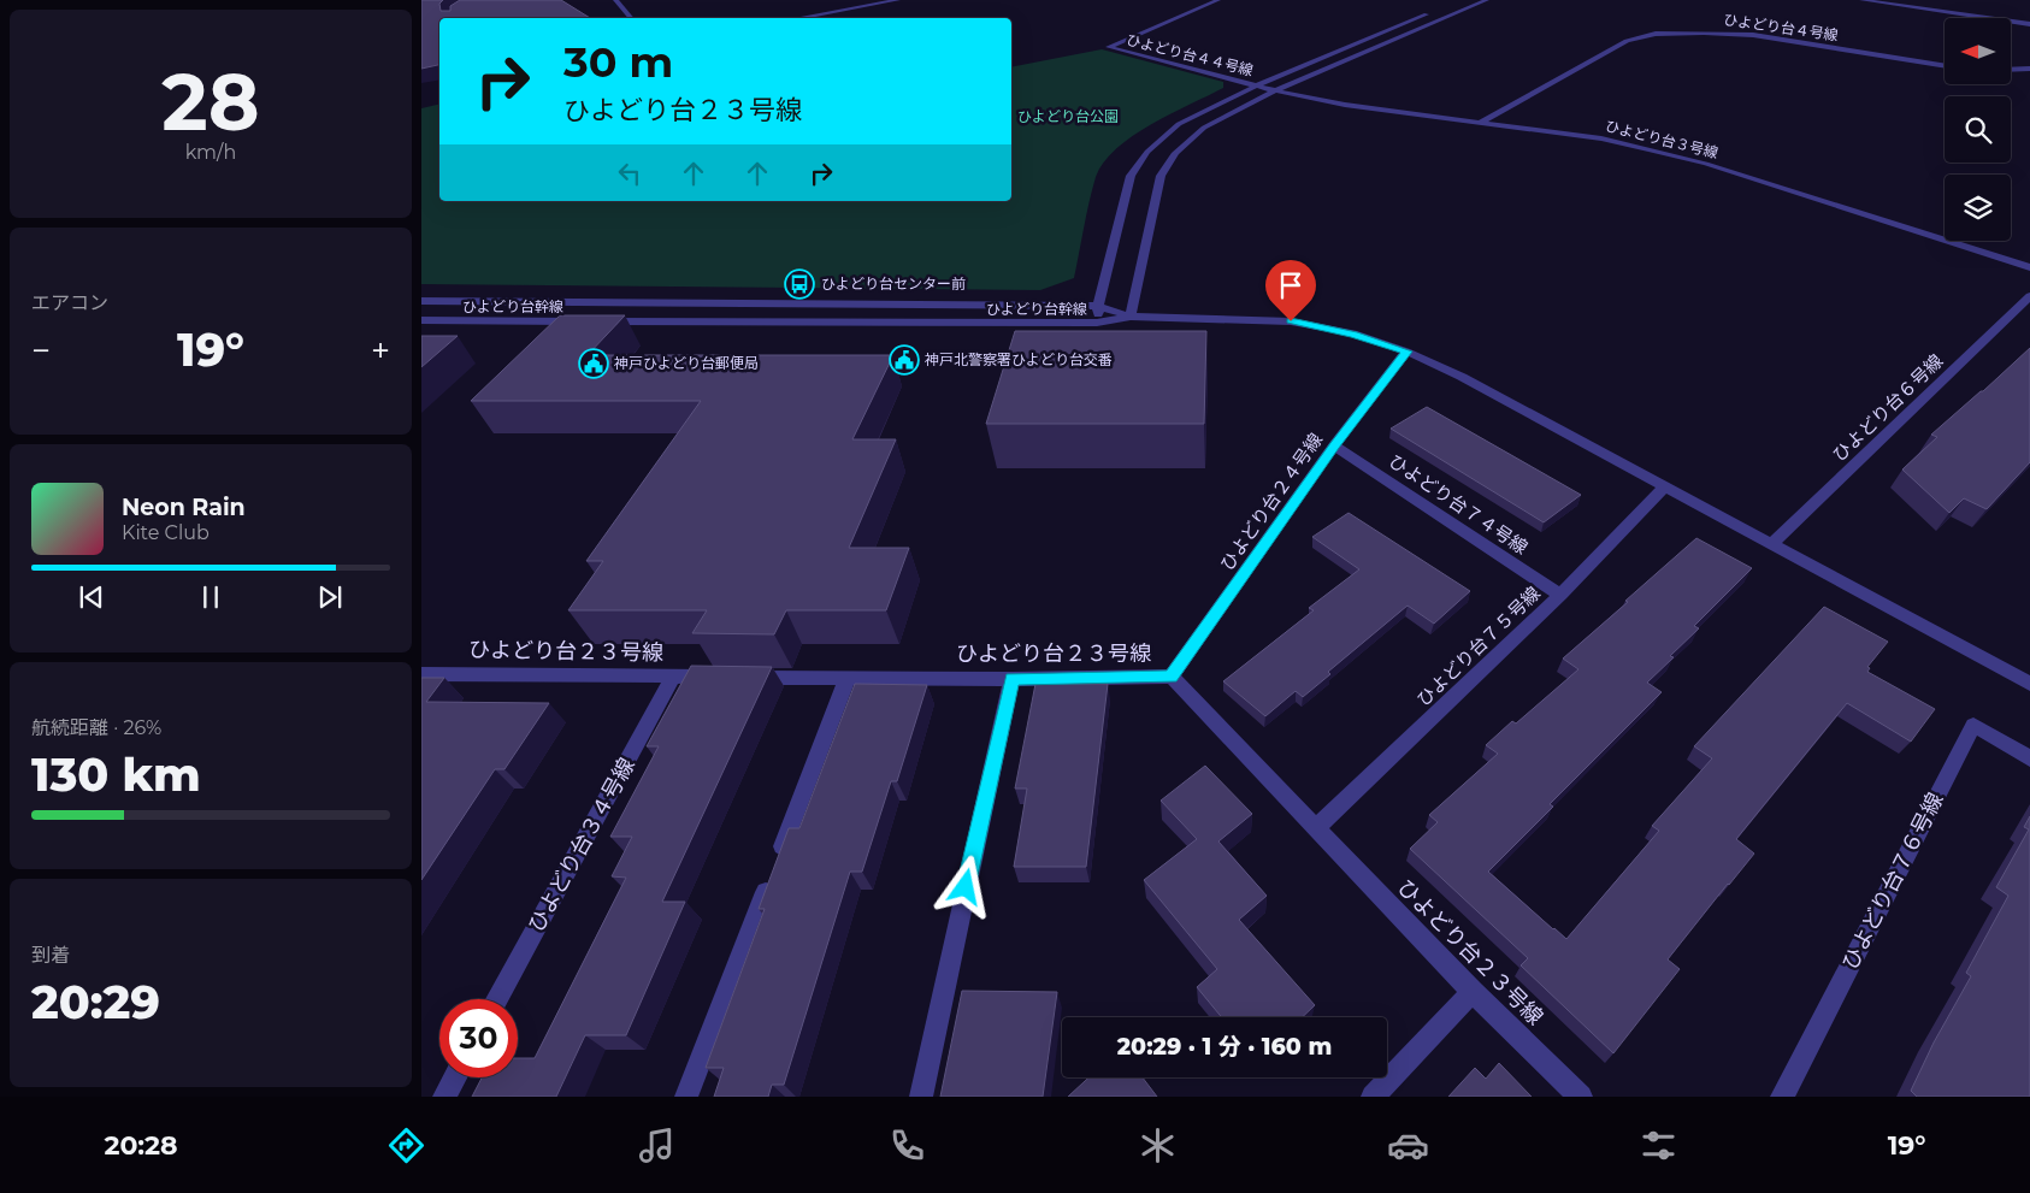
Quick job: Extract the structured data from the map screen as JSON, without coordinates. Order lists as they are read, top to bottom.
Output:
{
  "streets": {
    "street": [
      "ひよどり台４号線",
      "ひよどり台４４号線",
      "ひよどり台３号線",
      "ひよどり台幹線",
      "ひよどり台６号線",
      "ひよどり台２４号線",
      "ひよどり台７４号線",
      "ひよどり台７５号線",
      "ひよどり台２３号線",
      "ひよどり台３４号線",
      "ひよどり台７６号線"
    ]
  },
  "crossings": [
    ["ひよどり台４号線", "ひよどり台３号線"],
    ["ひよどり台４４号線", "ひよどり台３号線"],
    ["ひよどり台４４号線", "ひよどり台幹線"],
    ["ひよどり台２４号線", "ひよどり台７４号線"],
    ["ひよどり台２４号線", "ひよどり台２３号線"],
    ["ひよどり台７４号線", "ひよどり台７５号線"],
    ["ひよどり台７５号線", "ひよどり台２３号線"],
    ["ひよどり台２３号線", "ひよどり台３４号線"]
  ],
  "parks": ["ひよどり台公園"],
  "places": {
    "bus stop": ["ひよどり台センター前"],
    "public building": ["神戸北警察署ひよどり台交番", "神戸ひよどり台郵便局"]
  },
  "north": "left",
  "page": {
    "tile": [
      ["28", "km/h"],
      "エアコン",
      ["航続距離 · 26%", "130 km"],
      ["到着", "20:29"]
    ],
    "turn": ["30 m", "ひよどり台２３号線"],
    "heat": ["−", "19°", "+"],
    "song": ["Neon Rain", "Kite Club"],
    "limit": "30",
    "trip": "20:29 · 1 分 · 160 m",
    "tabs": ["20:28", "19°"]
  }
}
